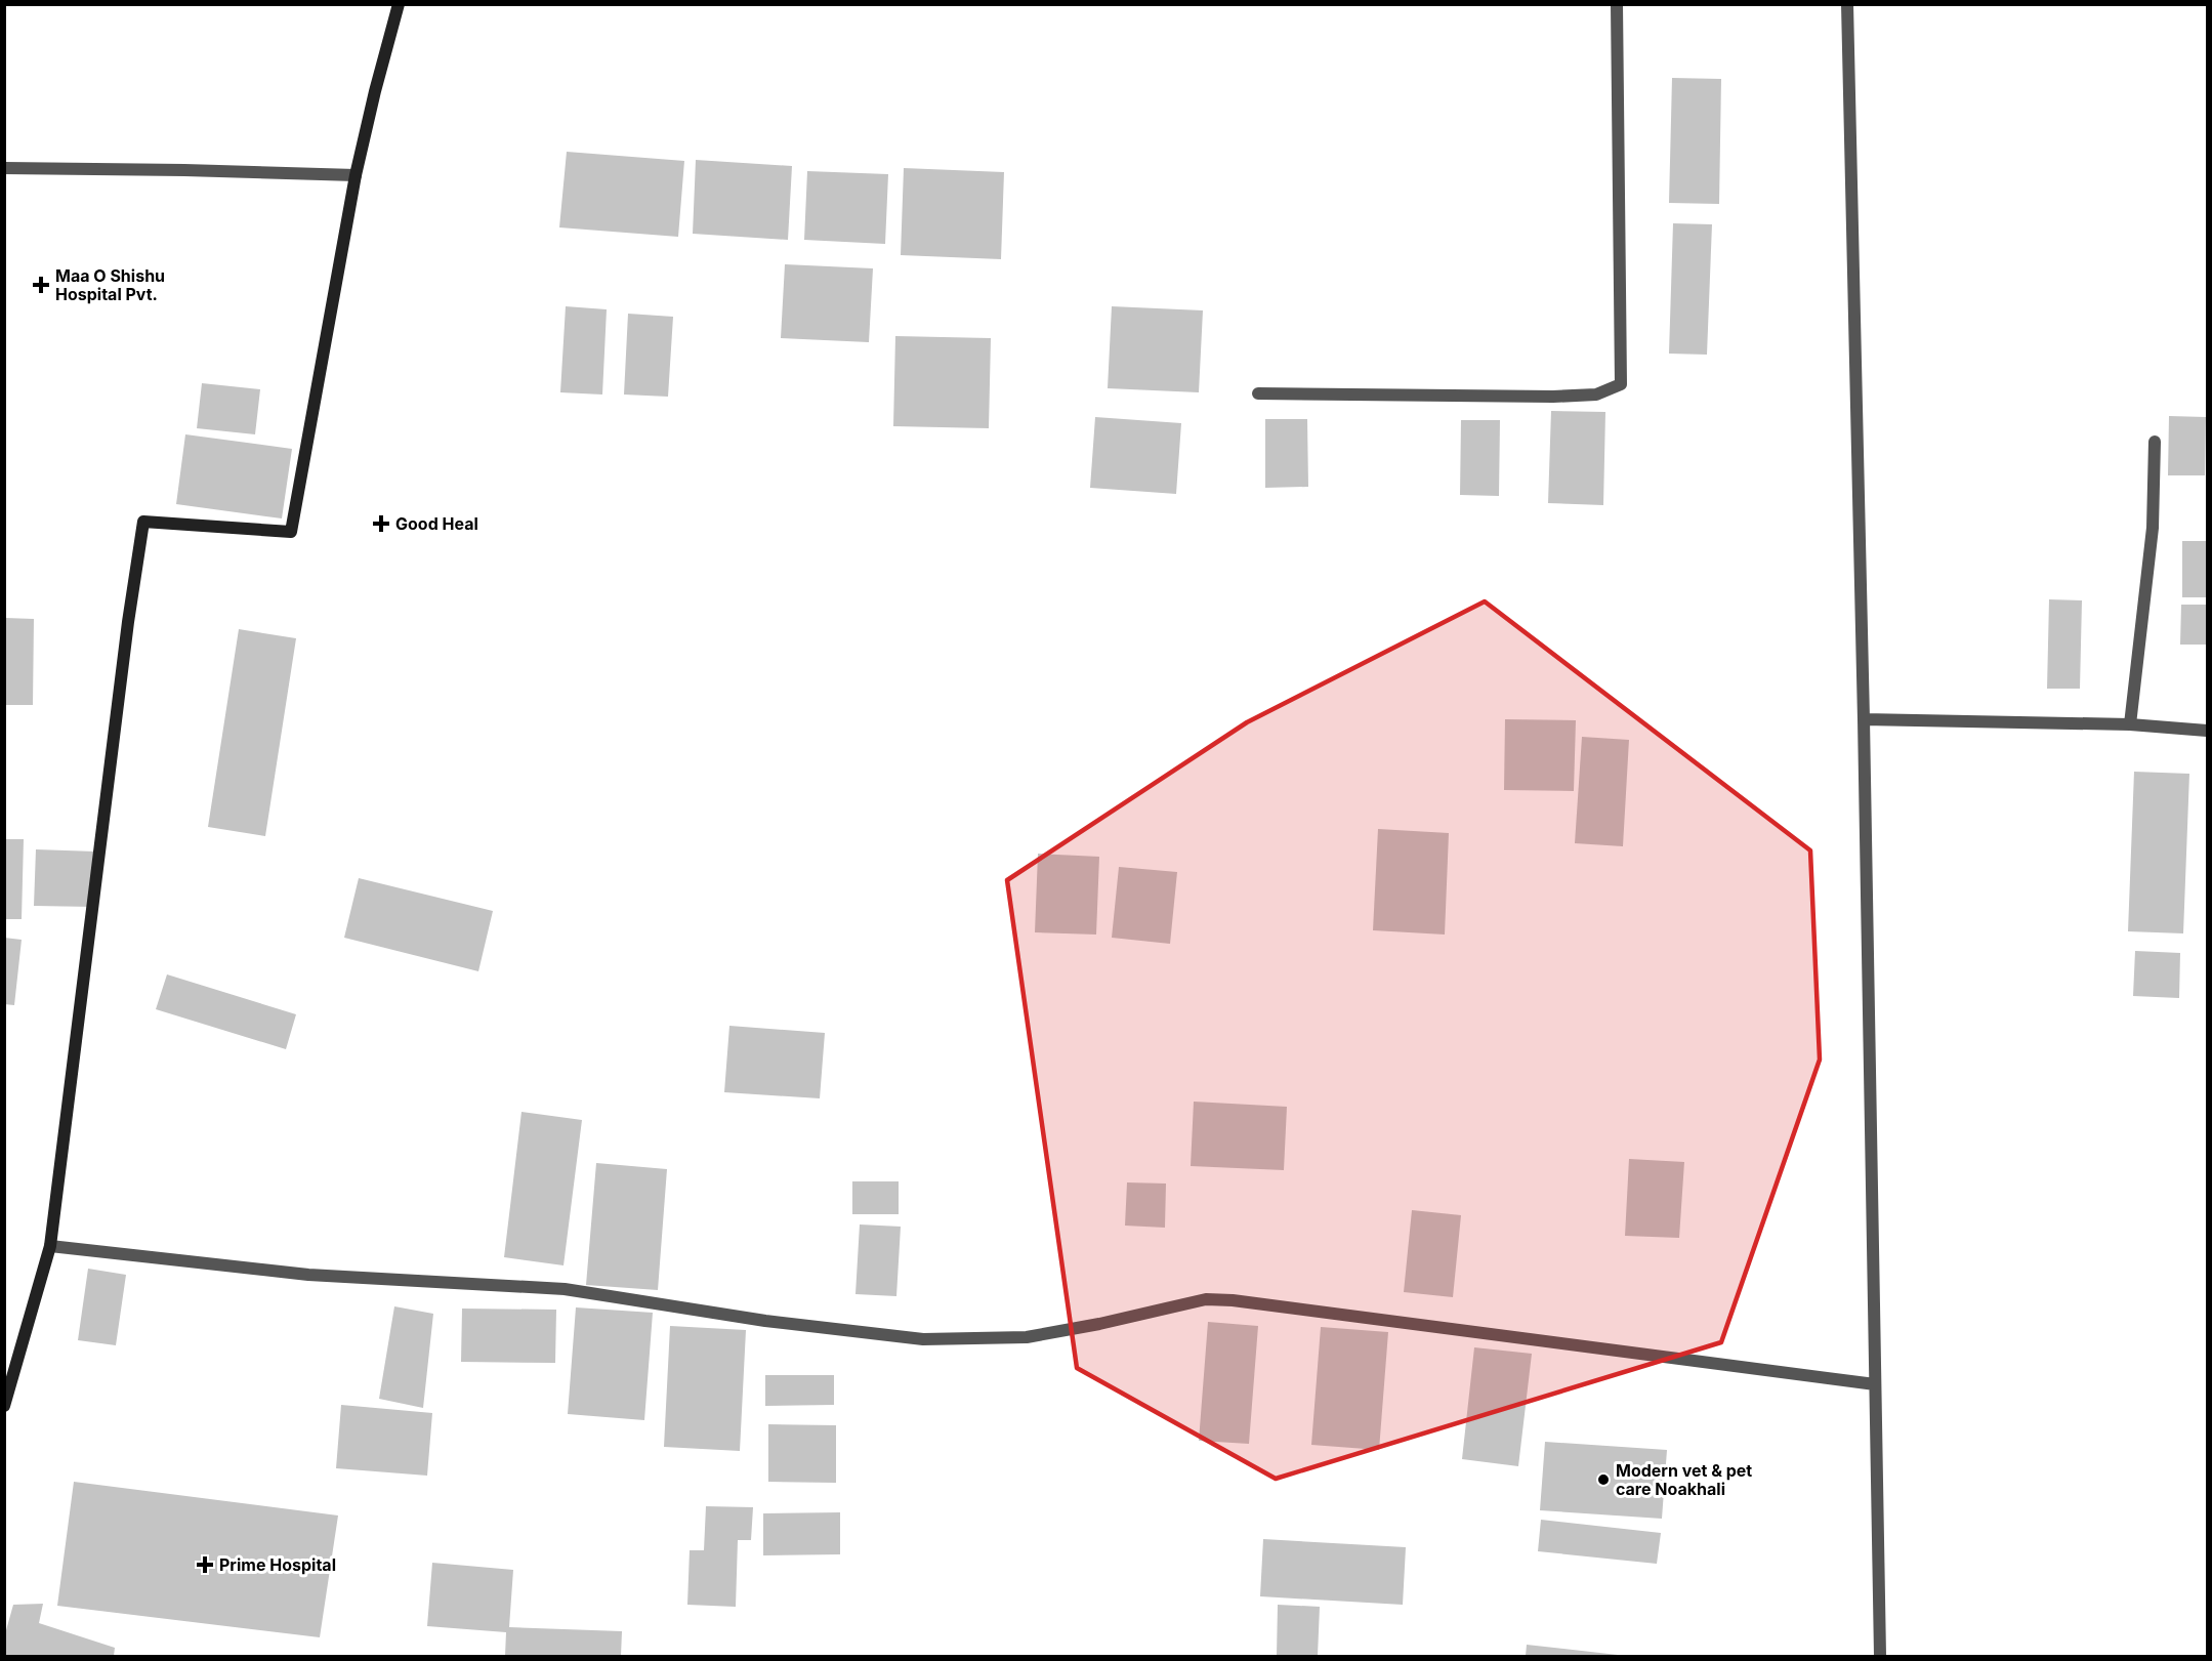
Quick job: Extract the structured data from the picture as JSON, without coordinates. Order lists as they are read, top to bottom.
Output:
{
  "places": {
    "health": ["Maa O Shishu Hospital Pvt.", "Good Heal", "Prime Hospital"],
    "other": ["Modern vet & pet care Noakhali"]
  }
}
